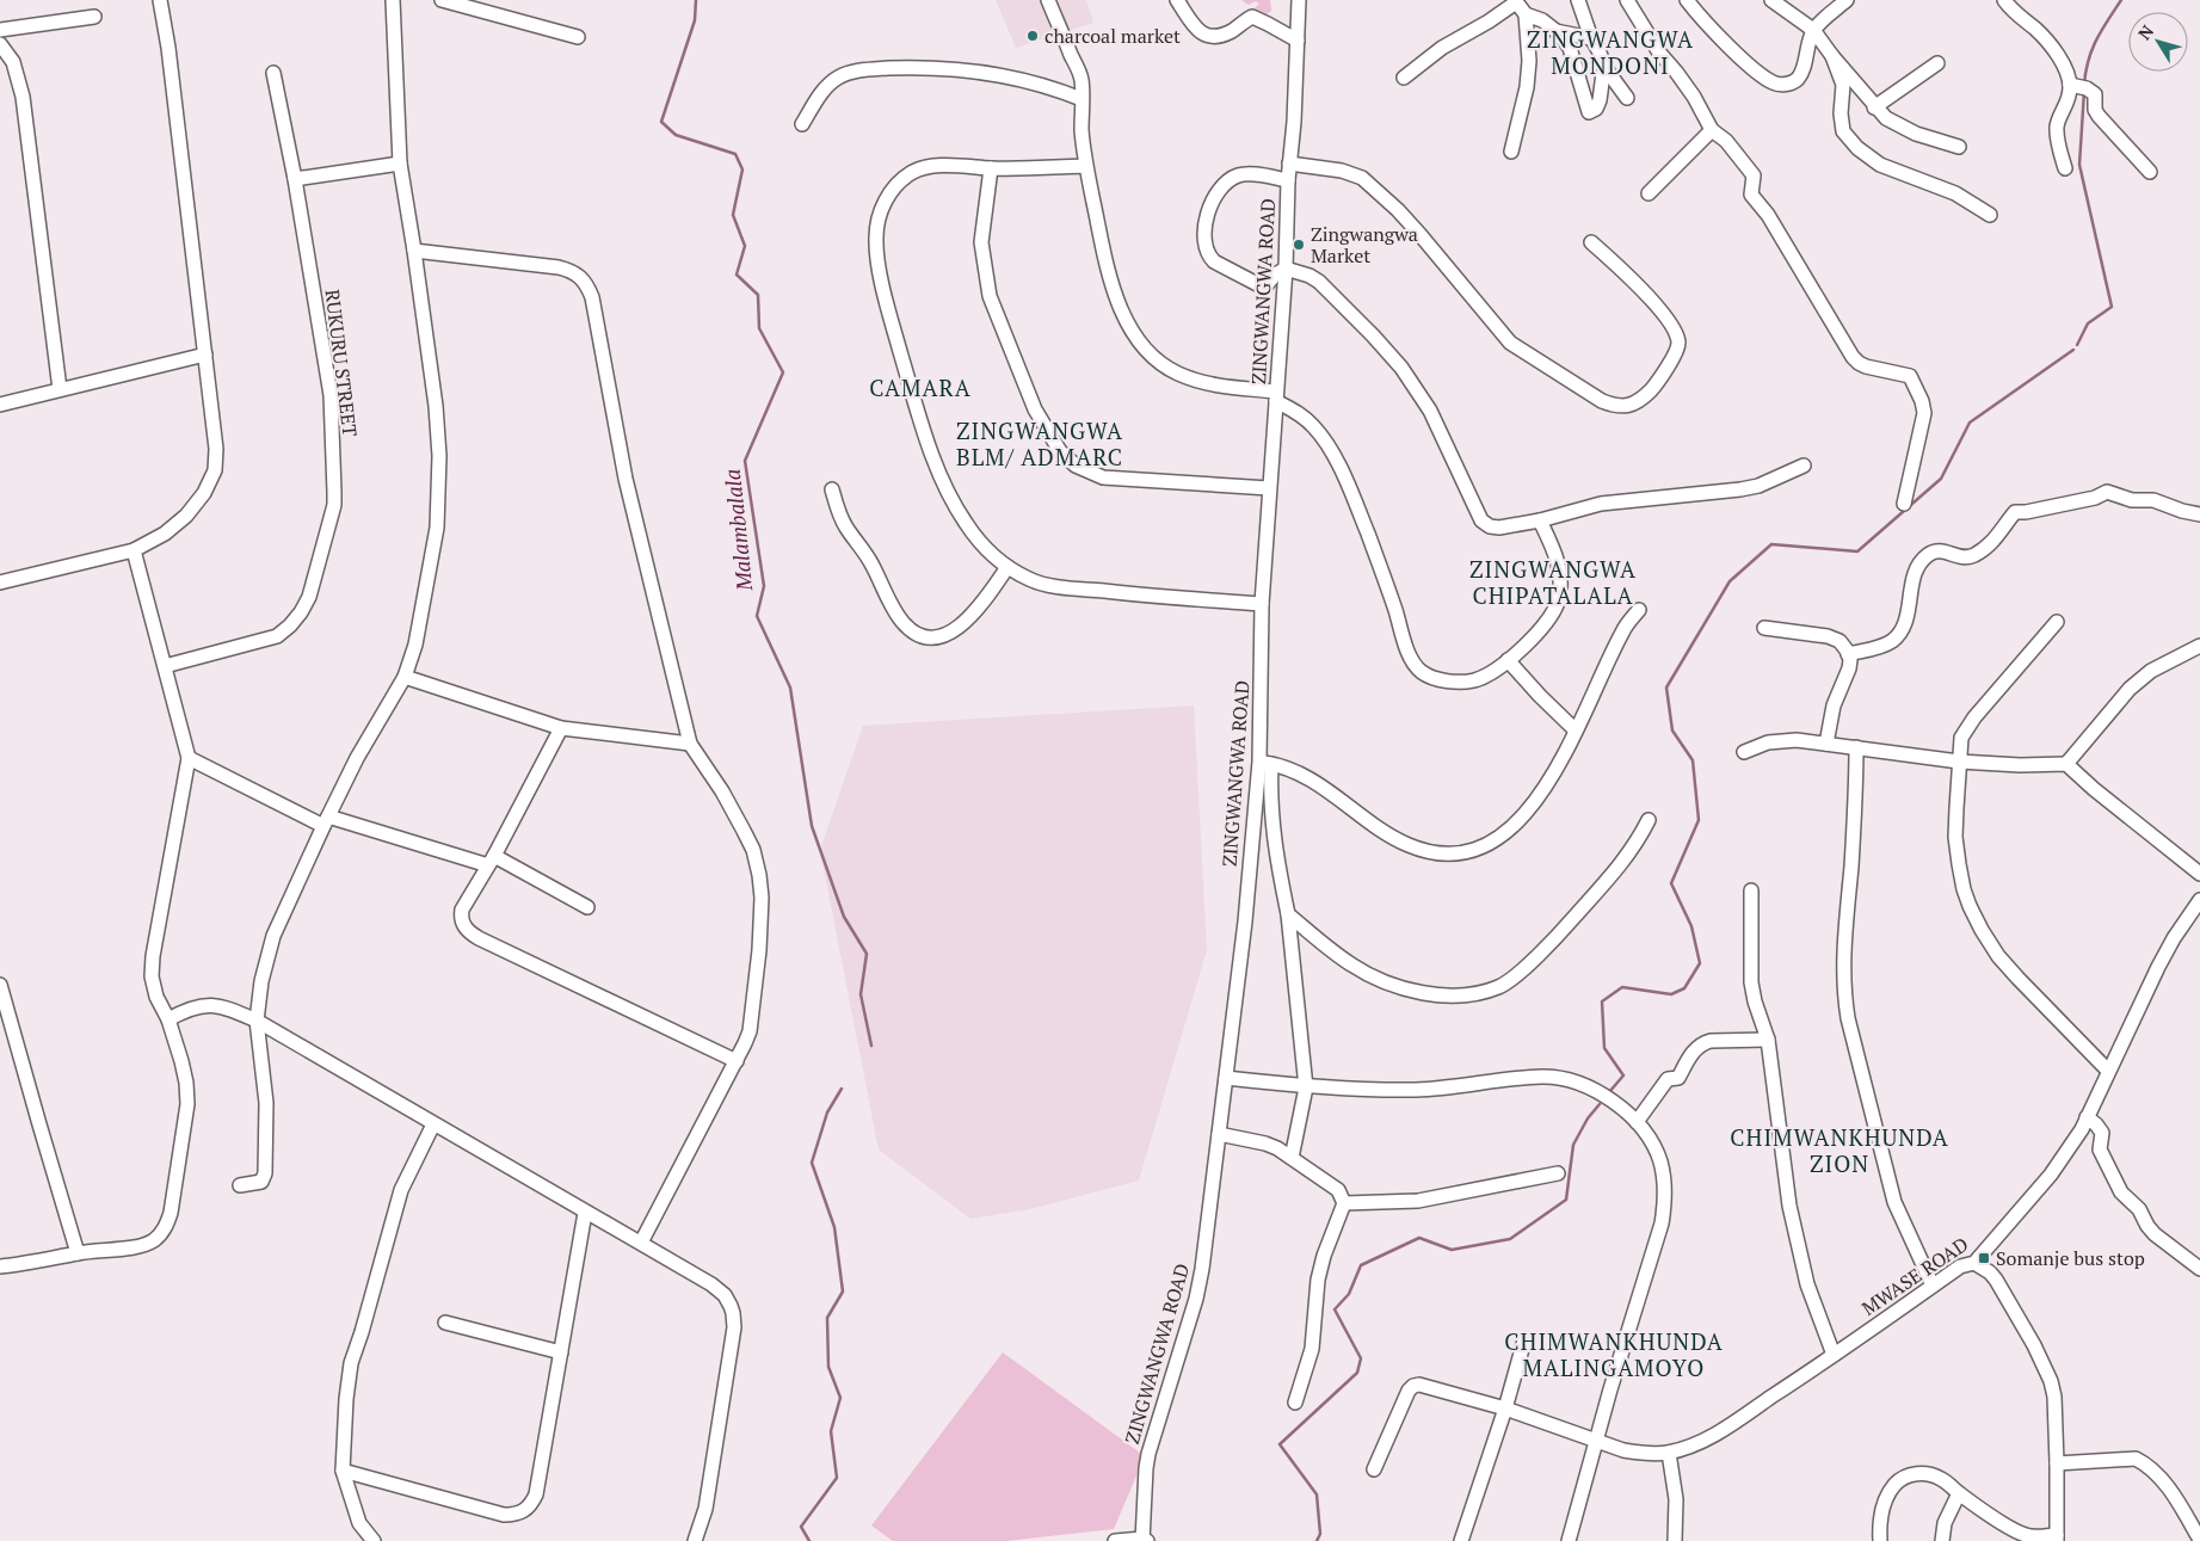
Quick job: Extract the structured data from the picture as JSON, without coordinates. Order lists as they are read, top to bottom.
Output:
{
  "streets": {
    "street": ["ZINGWANGWA ROAD", "RUKURU STREET", "MWASE ROAD"]
  },
  "districts": [
    "ZINGWANGWA MONDONI",
    "CAMARA",
    "ZINGWANGWA BLM/ ADMARC",
    "ZINGWANGWA CHIPATALALA",
    "CHIMWANKHUNDA ZION",
    "CHIMWANKHUNDA MALINGAMOYO"
  ],
  "water": ["Malambalala"],
  "places": {
    "other": ["charcoal market", "Zingwangwa Market"],
    "transit": ["Somanje bus stop"]
  },
  "north": "top left"
}
